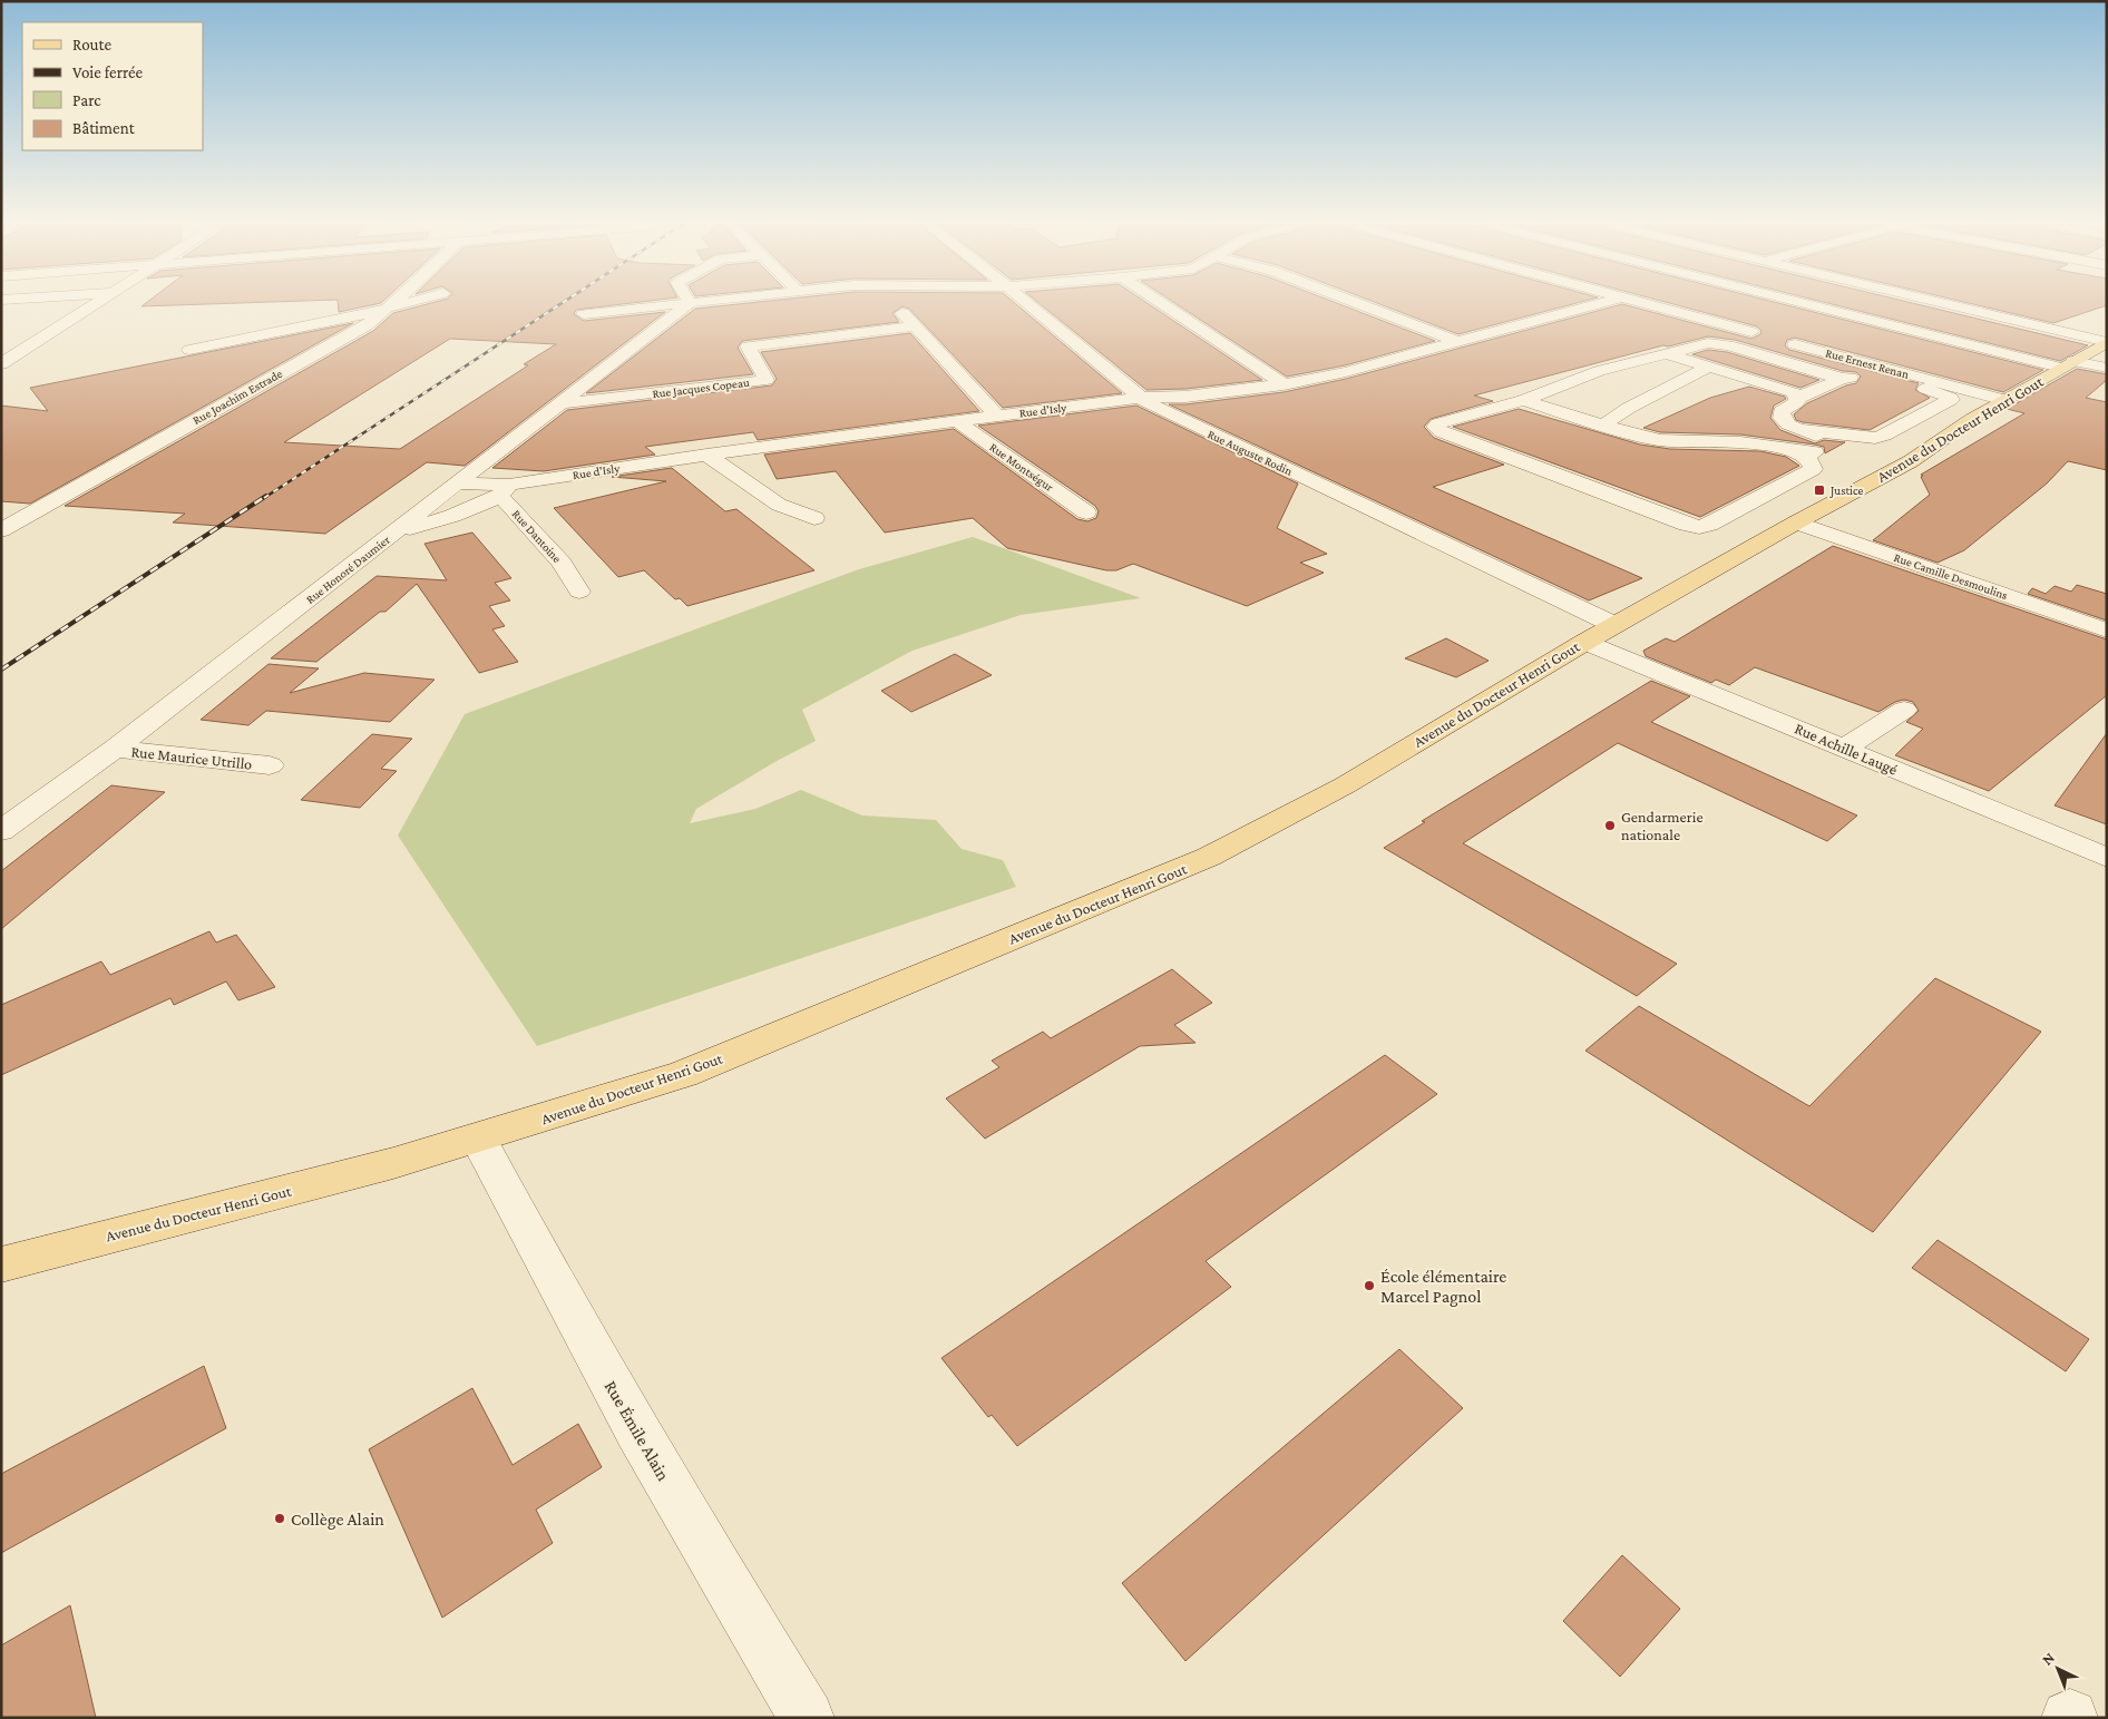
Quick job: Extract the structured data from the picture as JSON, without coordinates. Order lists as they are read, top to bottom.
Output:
{
  "streets": {
    "main road": ["Avenue du Docteur Henri Gout"],
    "street": [
      "Rue Ernest Renan",
      "Rue Jacques Copeau",
      "Rue Joachim Estrade",
      "Rue d'Isly",
      "Rue Auguste Rodin",
      "Rue Montségur",
      "Rue Dantoine",
      "Rue Honoré Daumier",
      "Rue Camille Desmoulins",
      "Rue Achille Laugé",
      "Rue Maurice Utrillo",
      "Rue Émile Alain"
    ]
  },
  "crossings": [
    ["Rue Ernest Renan", "Avenue du Docteur Henri Gout"],
    ["Rue Jacques Copeau", "Rue Honoré Daumier"],
    ["Rue d'Isly", "Rue Auguste Rodin"],
    ["Rue d'Isly", "Rue Montségur"],
    ["Rue d'Isly", "Rue Dantoine"],
    ["Rue d'Isly", "Rue Honoré Daumier"],
    ["Avenue du Docteur Henri Gout", "Rue Auguste Rodin"],
    ["Avenue du Docteur Henri Gout", "Rue Camille Desmoulins"],
    ["Avenue du Docteur Henri Gout", "Rue Achille Laugé"],
    ["Avenue du Docteur Henri Gout", "Rue Émile Alain"],
    ["Rue Honoré Daumier", "Rue Maurice Utrillo"]
  ],
  "places": {
    "transit": ["Justice"],
    "other": ["Gendarmerie nationale", "École élémentaire Marcel Pagnol", "Collège Alain"]
  },
  "legend": [
    "Route",
    "Voie ferrée",
    "Parc",
    "Bâtiment"
  ],
  "north": "top left"
}
